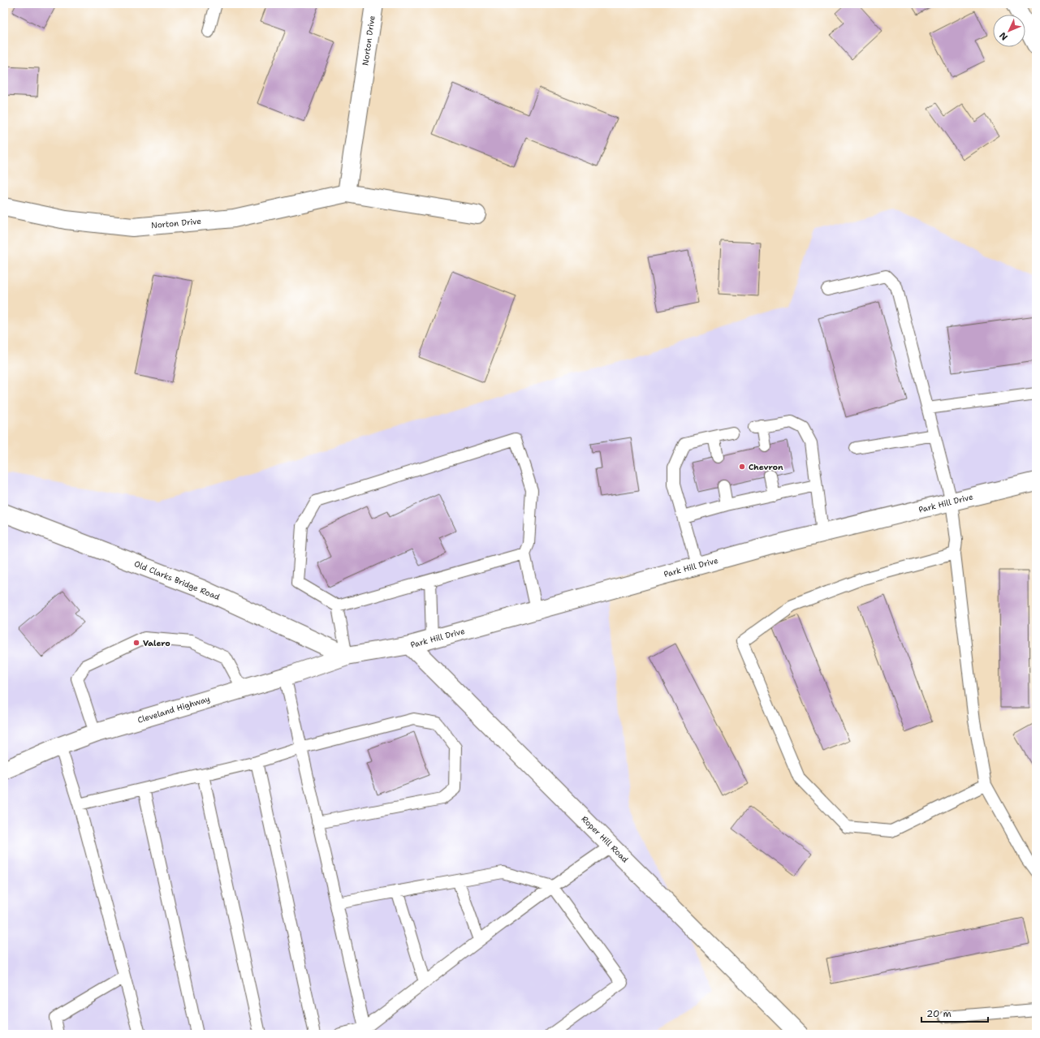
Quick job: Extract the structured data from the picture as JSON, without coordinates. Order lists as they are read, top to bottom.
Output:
{
  "streets": {
    "street": [
      "Norton Drive",
      "Park Hill Drive",
      "Old Clarks Bridge Road",
      "Cleveland Highway",
      "Roper Hill Road"
    ]
  },
  "crossings": [
    ["Park Hill Drive", "Old Clarks Bridge Road"],
    ["Park Hill Drive", "Cleveland Highway"],
    ["Park Hill Drive", "Roper Hill Road"],
    ["Old Clarks Bridge Road", "Cleveland Highway"]
  ],
  "places": ["Chevron", "Valero"],
  "scale_bar": "20 m",
  "north": "bottom left"
}
